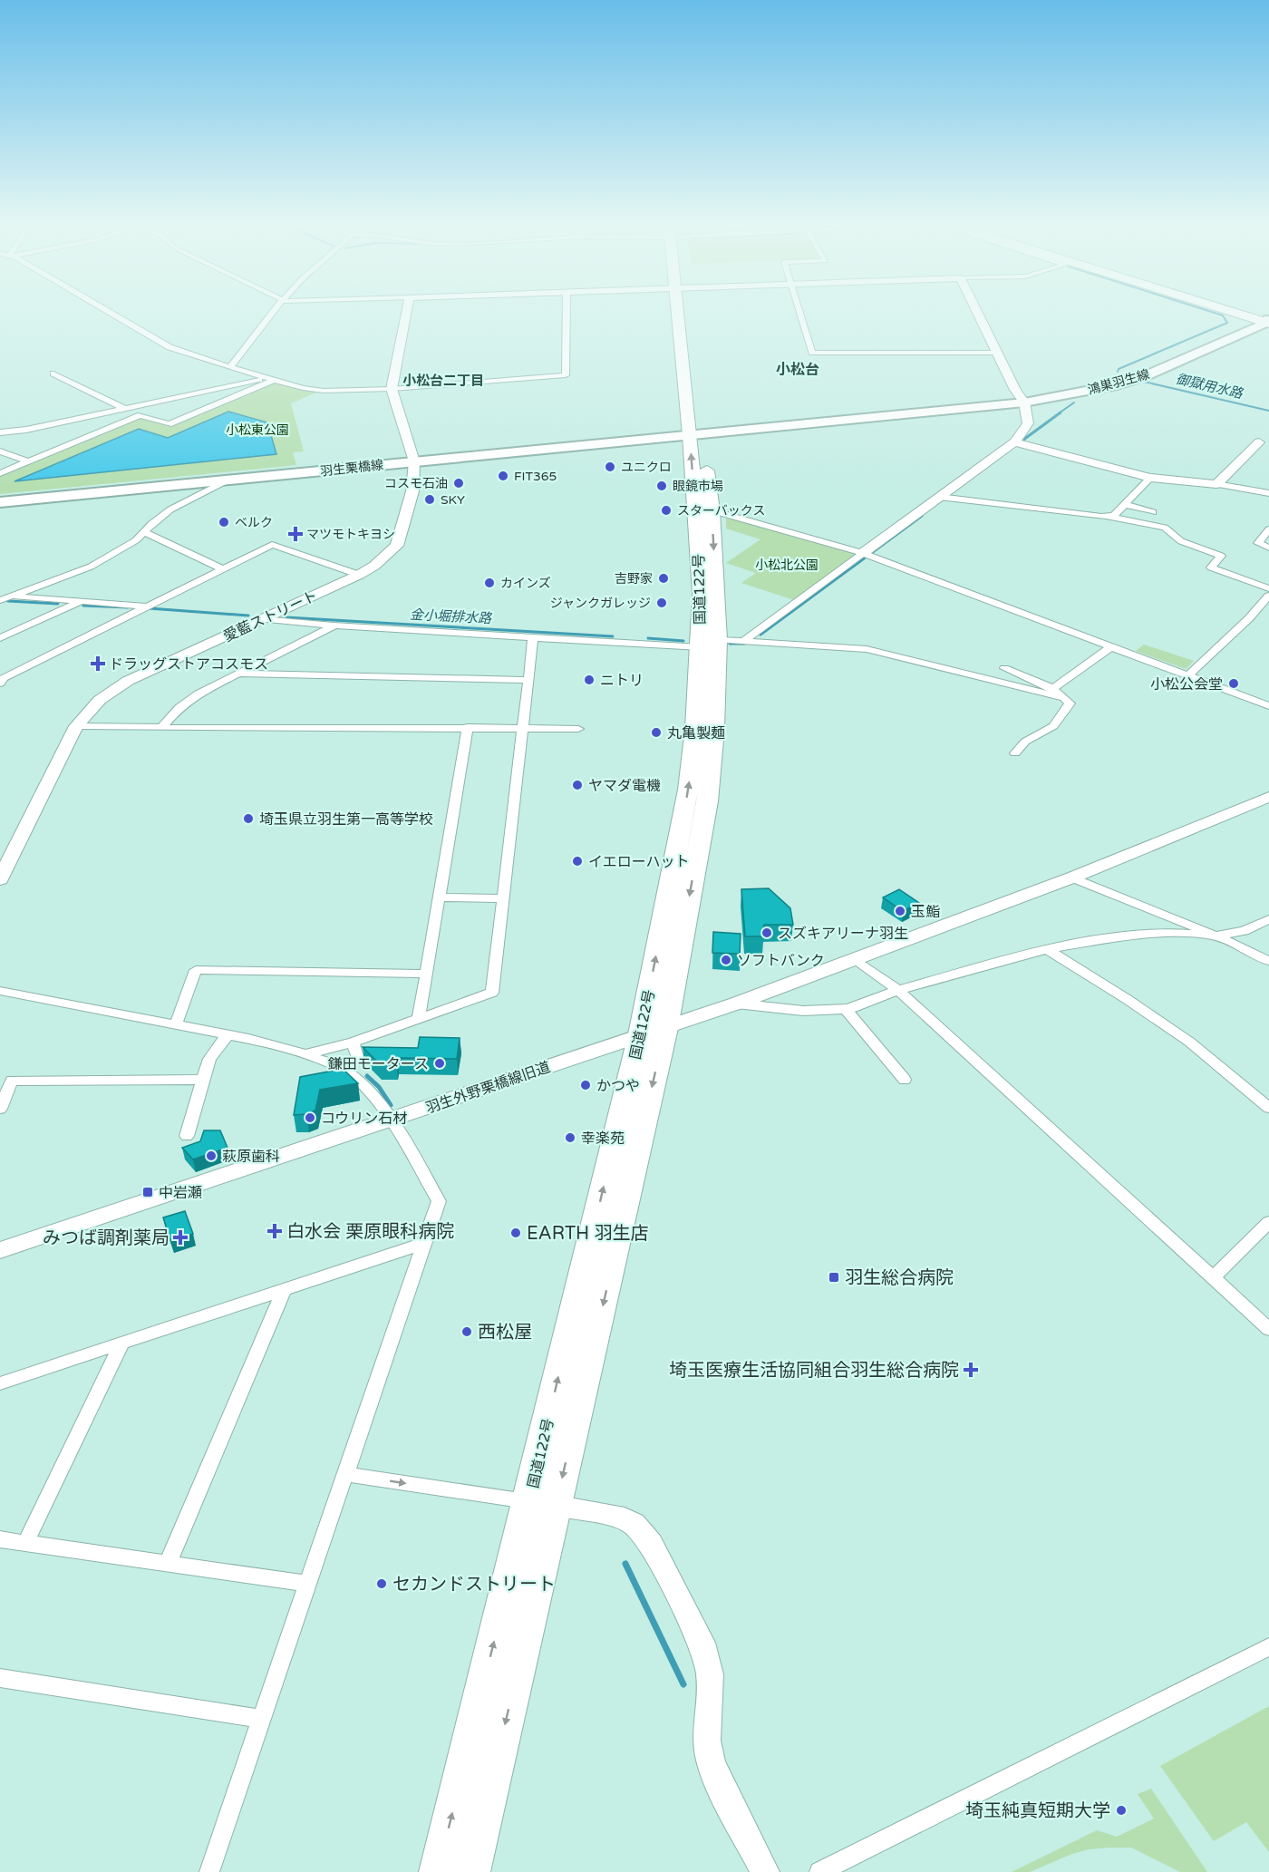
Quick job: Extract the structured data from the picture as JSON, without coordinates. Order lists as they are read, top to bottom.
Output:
{
  "streets": {
    "highway": ["国道122号"],
    "main road": ["鴻巣羽生線", "羽生栗橋線"],
    "street": ["愛藍ストリート", "羽生外野栗橋線旧道"]
  },
  "crossings": [
    ["鴻巣羽生線", "羽生栗橋線"],
    ["鴻巣羽生線", "国道122号"],
    ["羽生栗橋線", "国道122号"],
    ["羽生栗橋線", "愛藍ストリート"],
    ["国道122号", "羽生外野栗橋線旧道"]
  ],
  "districts": ["小松台", "小松台二丁目"],
  "water": ["御獄用水路", "金小堀排水路"],
  "parks": ["小松東公園", "小松北公園"],
  "places": {
    "other": [
      "ユニクロ",
      "FIT365",
      "コスモ石油",
      "眼鏡市場",
      "SKY",
      "スターバックス",
      "ベルク",
      "吉野家",
      "カインズ",
      "ジャンクガレッジ",
      "ニトリ",
      "小松公会堂",
      "丸亀製麺",
      "ヤマダ電機",
      "埼玉県立羽生第一高等学校",
      "イエローハット",
      "玉鮨",
      "スズキアリーナ羽生",
      "ソフトバンク",
      "鎌田モータース",
      "かつや",
      "コウリン石材",
      "幸楽苑",
      "萩原歯科",
      "EARTH 羽生店",
      "西松屋",
      "セカンドストリート",
      "埼玉純真短期大学"
    ],
    "health": [
      "マツモトキヨシ",
      "ドラッグストアコスモス",
      "白水会 栗原眼科病院",
      "みつば調剤薬局",
      "埼玉医療生活協同組合羽生総合病院"
    ],
    "transit": ["中岩瀬", "羽生総合病院"]
  }
}
